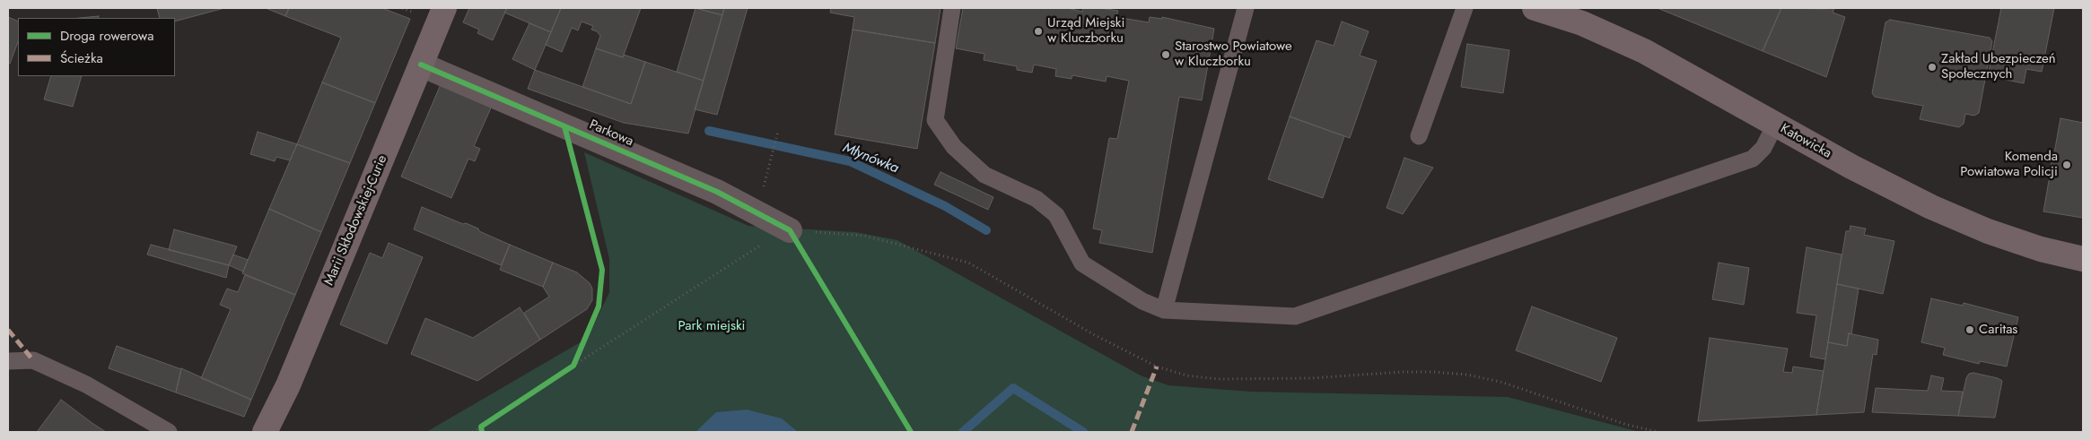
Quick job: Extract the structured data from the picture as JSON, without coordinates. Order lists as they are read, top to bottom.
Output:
{
  "streets": {
    "main road": ["Katowicka", "Marii Skłodowskiej-Curie"],
    "street": ["Parkowa"]
  },
  "crossings": [
    ["Parkowa", "Marii Skłodowskiej-Curie"]
  ],
  "water": ["Młynówka"],
  "parks": ["Park miejski"],
  "places": [
    "Urząd Miejski w Kluczborku",
    "Starostwo Powiatowe w Kluczborku",
    "Zakład Ubezpieczeń Społecznych",
    "Komenda Powiatowa Policji",
    "Caritas"
  ],
  "legend": ["Droga rowerowa", "Ścieżka"]
}
